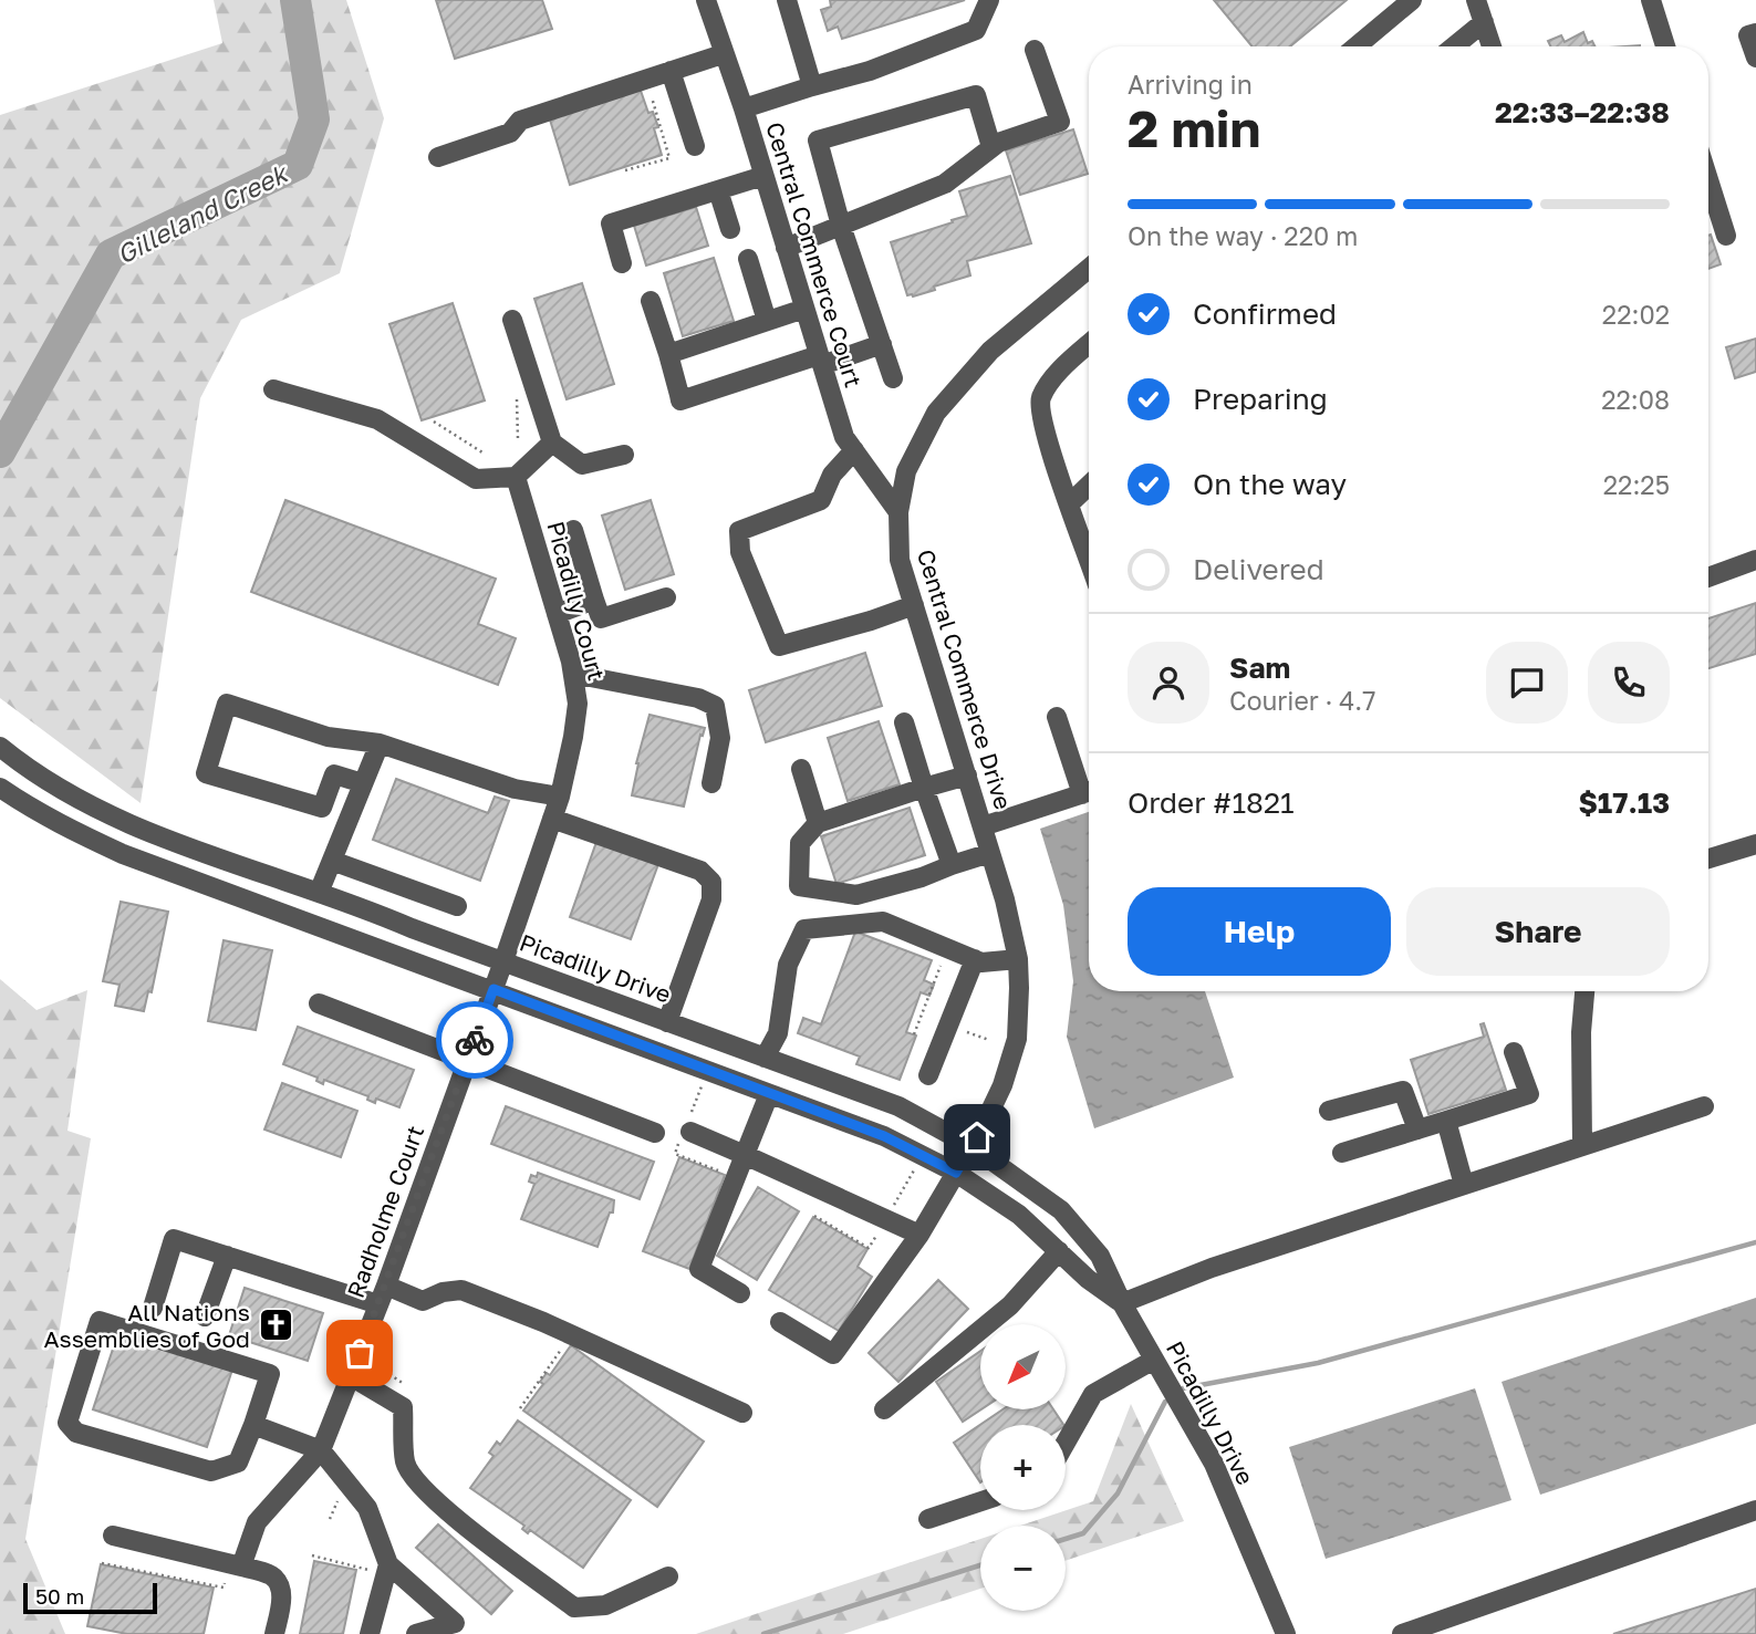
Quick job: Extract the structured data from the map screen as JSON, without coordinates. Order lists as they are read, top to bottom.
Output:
{
  "streets": {
    "street": [
      "Central Commerce Court",
      "Picadilly Court",
      "Central Commerce Drive",
      "Picadilly Drive",
      "Radholme Court"
    ]
  },
  "crossings": [
    ["Central Commerce Court", "Central Commerce Drive"],
    ["Picadilly Court", "Picadilly Drive"],
    ["Picadilly Court", "Radholme Court"],
    ["Central Commerce Drive", "Picadilly Drive"],
    ["Picadilly Drive", "Radholme Court"]
  ],
  "water": ["Gilleland Creek"],
  "places": {
    "church": ["All Nations Assemblies of God"]
  },
  "scale_bar": "50 m",
  "north": "bottom left",
  "page": {
    "heading": ["2 min", "Arriving in", "22:33–22:38"],
    "panel": [
      "Sam",
      "Courier · 4.7",
      "Order #1821",
      "$17.13"
    ],
    "bar": "On the way · 220 m",
    "list": [
      ["Confirmed", "22:02"],
      ["Preparing", "22:08"],
      ["On the way", "22:25"],
      "Delivered"
    ],
    "buttons": ["Help", "Share"],
    "map_buttons": ["+", "−"],
    "scale": "50 m"
  }
}
